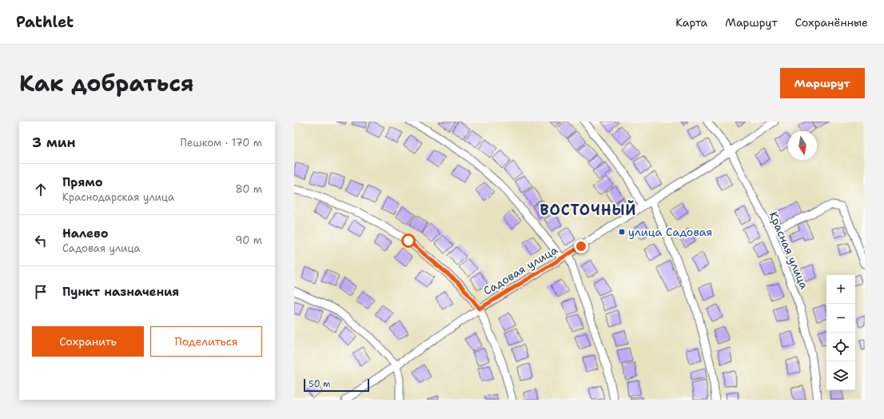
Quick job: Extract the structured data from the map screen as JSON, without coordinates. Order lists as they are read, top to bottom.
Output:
{
  "streets": {
    "street": ["Красная улица", "Садовая улица"]
  },
  "crossings": [
    ["Красная улица", "Садовая улица"]
  ],
  "districts": ["ВОСТОЧНЫЙ"],
  "places": {
    "transit": ["улица Садовая"]
  },
  "scale_bar": "50 m",
  "north": "bottom",
  "page": {
    "header": "Pathlet",
    "nav": ["Карта", "Маршрут", "Сохранённые"],
    "title": "Как добраться",
    "buttons": [
      "Маршрут",
      ["Сохранить", "Поделиться"]
    ],
    "heading": ["3 мин", "Пешком · 170 m"],
    "list": [
      ["Прямо", "Краснодарская улица", "80 m"],
      ["Налево", "Садовая улица", "90 m"],
      "Пункт назначения"
    ],
    "map_buttons": ["+", "−"],
    "scale": "50 m"
  }
}
